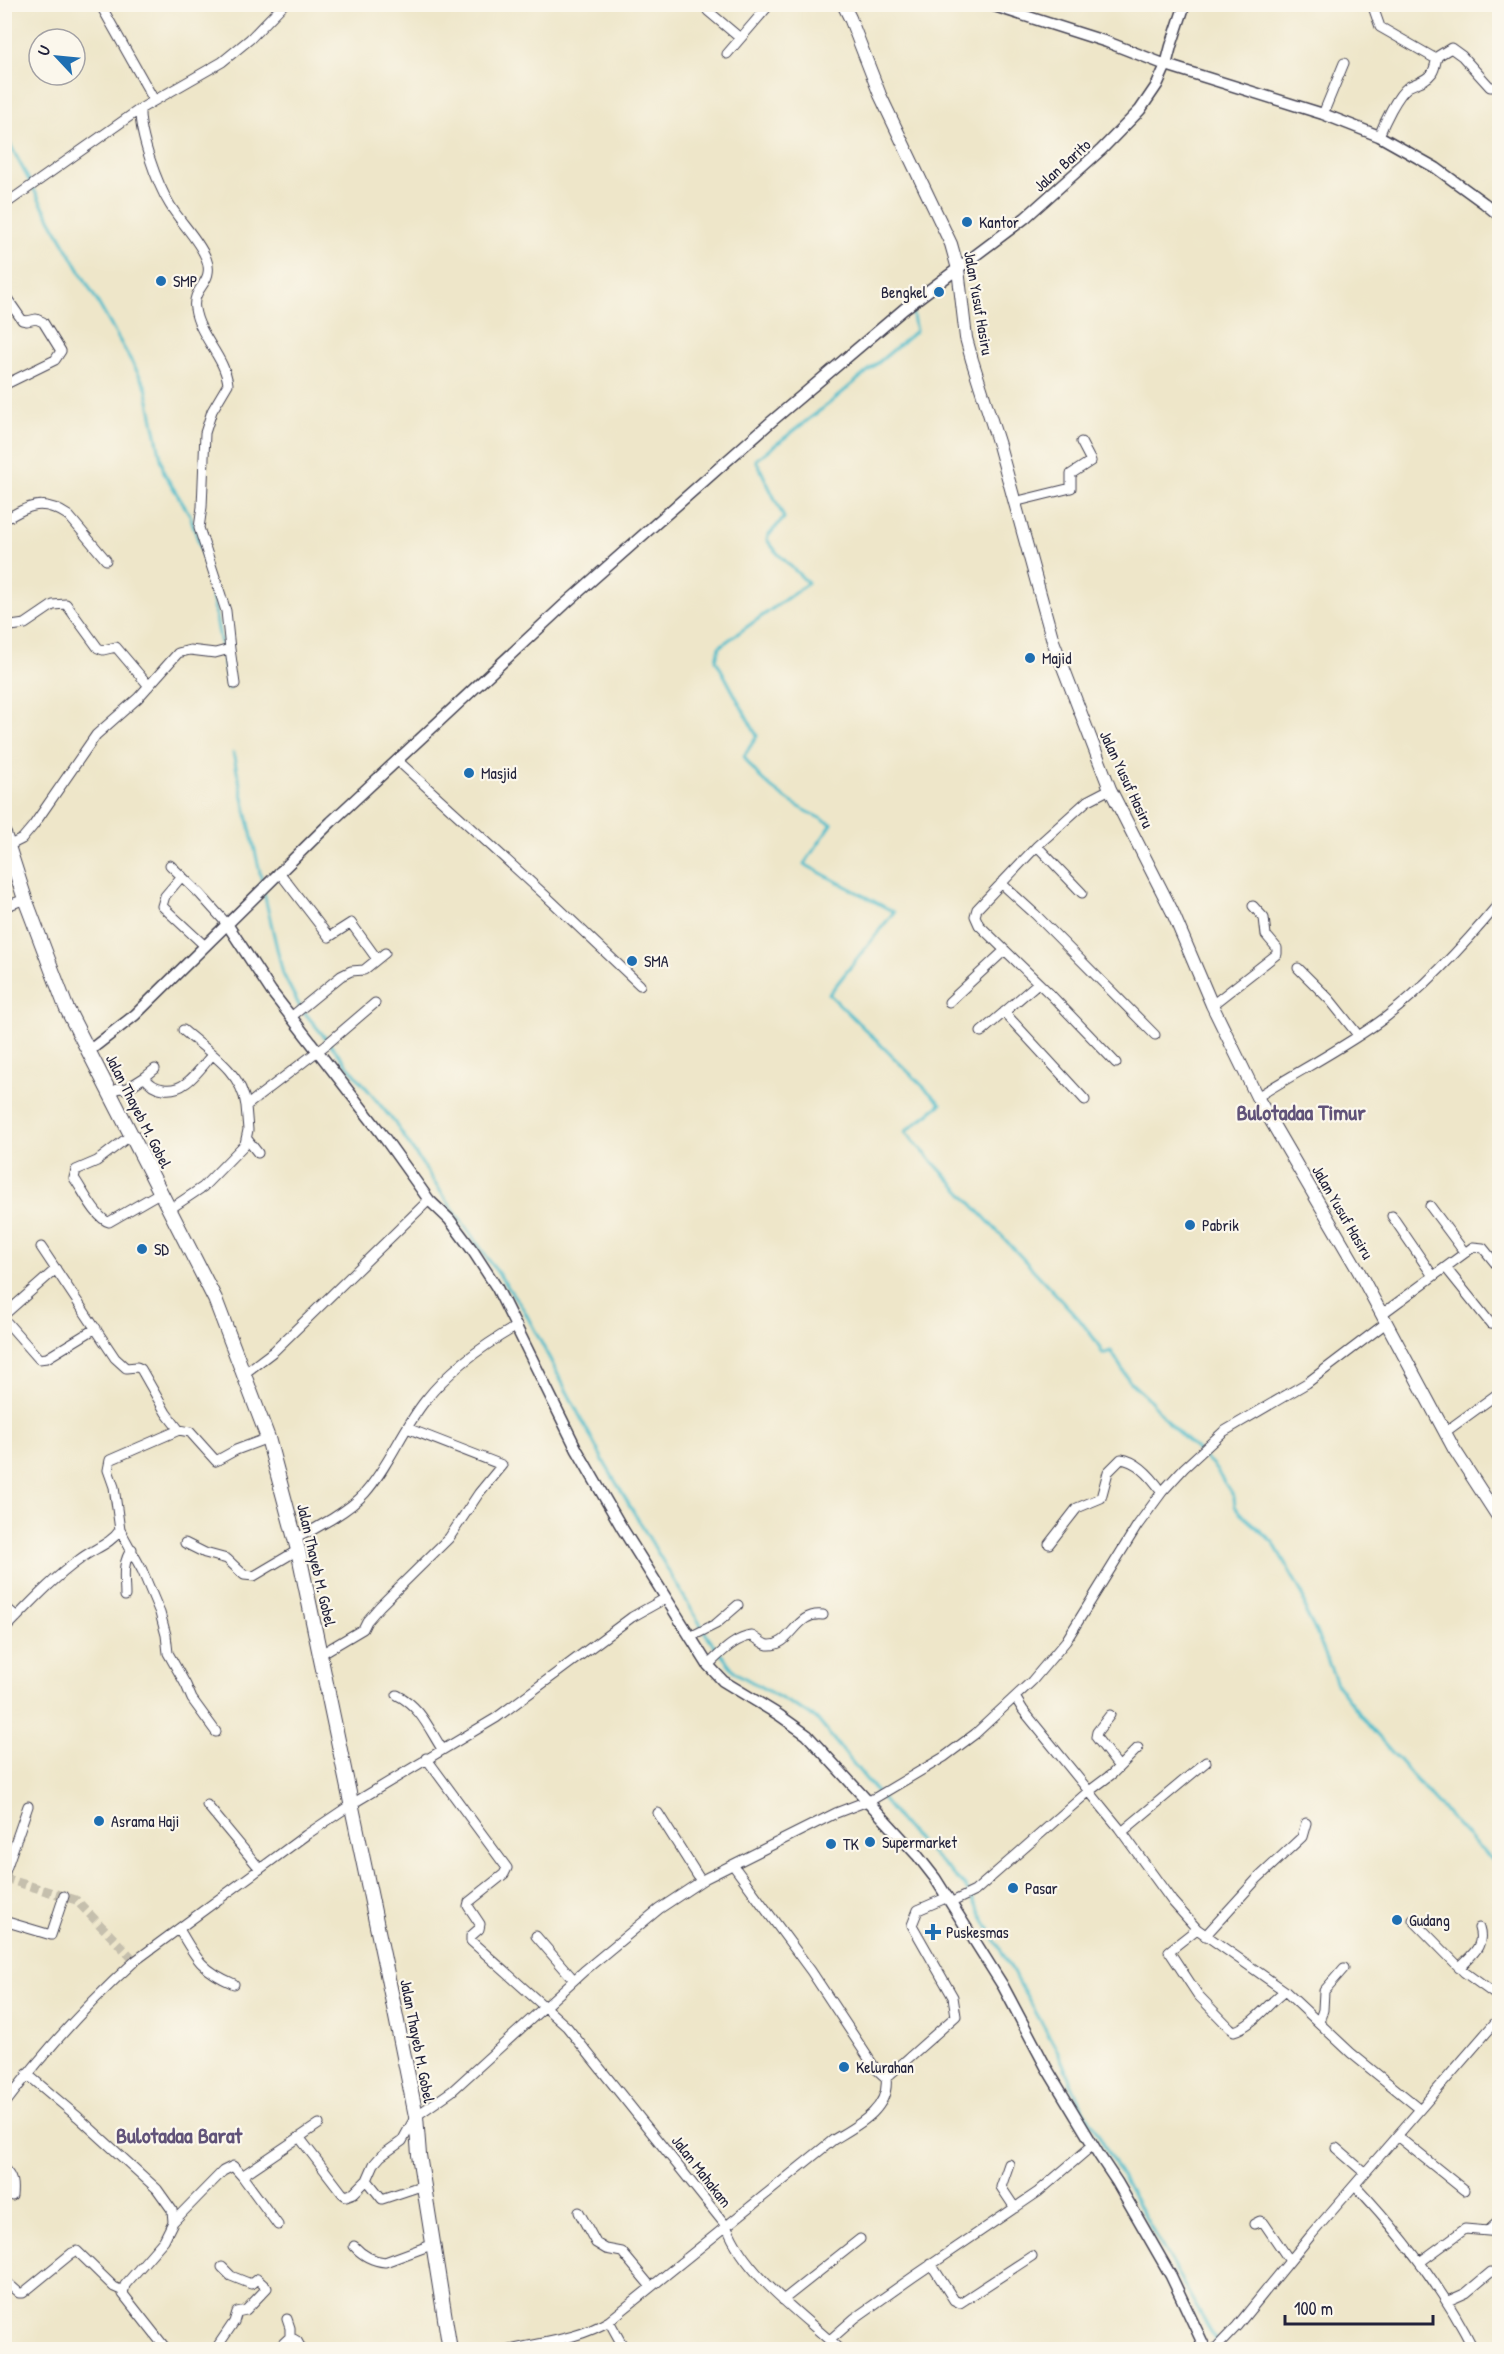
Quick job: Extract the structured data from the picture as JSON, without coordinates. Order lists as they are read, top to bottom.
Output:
{
  "streets": {
    "main road": ["Jalan Yusuf Hasiru", "Jalan Thayeb M. Gobel"],
    "street": ["Jalan Barito", "Jalan Mahakam"]
  },
  "crossings": [
    ["Jalan Barito", "Jalan Yusuf Hasiru"],
    ["Jalan Barito", "Jalan Thayeb M. Gobel"]
  ],
  "districts": ["Bulotadaa Timur", "Bulotadaa Barat"],
  "places": {
    "other": [
      "Kantor",
      "SMP",
      "Bengkel",
      "Majid",
      "Masjid",
      "SMA",
      "Pabrik",
      "SD",
      "Asrama Haji",
      "Supermarket",
      "TK",
      "Pasar",
      "Gudang",
      "Kelurahan"
    ],
    "health": ["Puskesmas"]
  },
  "scale_bar": "100 m",
  "north": "top left"
}
